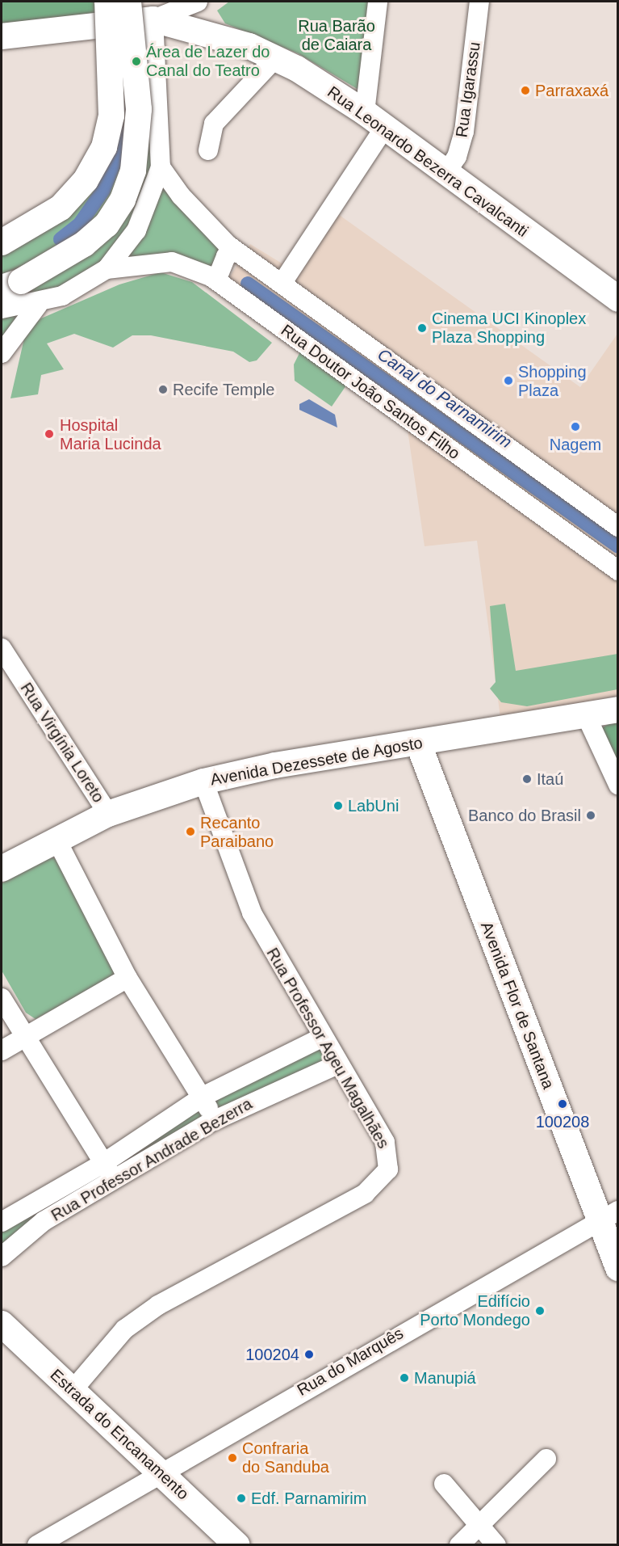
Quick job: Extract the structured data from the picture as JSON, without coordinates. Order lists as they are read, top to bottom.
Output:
{
  "streets": {
    "main road": [
      "Rua Leonardo Bezerra Cavalcanti",
      "Avenida Dezessete de Agosto",
      "Avenida Flor de Santana",
      "Estrada do Encanamento"
    ],
    "street": [
      "Rua Igarassu",
      "Rua Doutor João Santos Filho",
      "Rua Virgínia Loreto",
      "Rua Professor Ageu Magalhães",
      "Rua Professor Andrade Bezerra",
      "Rua do Marquês"
    ]
  },
  "crossings": [
    ["Rua Igarassu", "Rua Leonardo Bezerra Cavalcanti"],
    ["Rua Virgínia Loreto", "Avenida Dezessete de Agosto"],
    ["Avenida Dezessete de Agosto", "Avenida Flor de Santana"],
    ["Avenida Dezessete de Agosto", "Rua Professor Ageu Magalhães"],
    ["Avenida Flor de Santana", "Rua do Marquês"],
    ["Rua Professor Ageu Magalhães", "Rua Professor Andrade Bezerra"],
    ["Rua Professor Ageu Magalhães", "Estrada do Encanamento"],
    ["Rua do Marquês", "Estrada do Encanamento"]
  ],
  "water": ["Canal do Parnamirim"],
  "parks": ["Rua Barão de Caiara"],
  "places": [
    "Área de Lazer do Canal do Teatro",
    "Parraxaxá",
    "Cinema UCI Kinoplex Plaza Shopping",
    "Shopping Plaza",
    "Recife Temple",
    "Nagem",
    "Hospital Maria Lucinda",
    "Itaú",
    "LabUni",
    "Banco do Brasil",
    "Recanto Paraibano",
    "100208",
    "Edifício Porto Mondego",
    "100204",
    "Manupiá",
    "Confraria do Sanduba",
    "Edf. Parnamirim"
  ]
}
